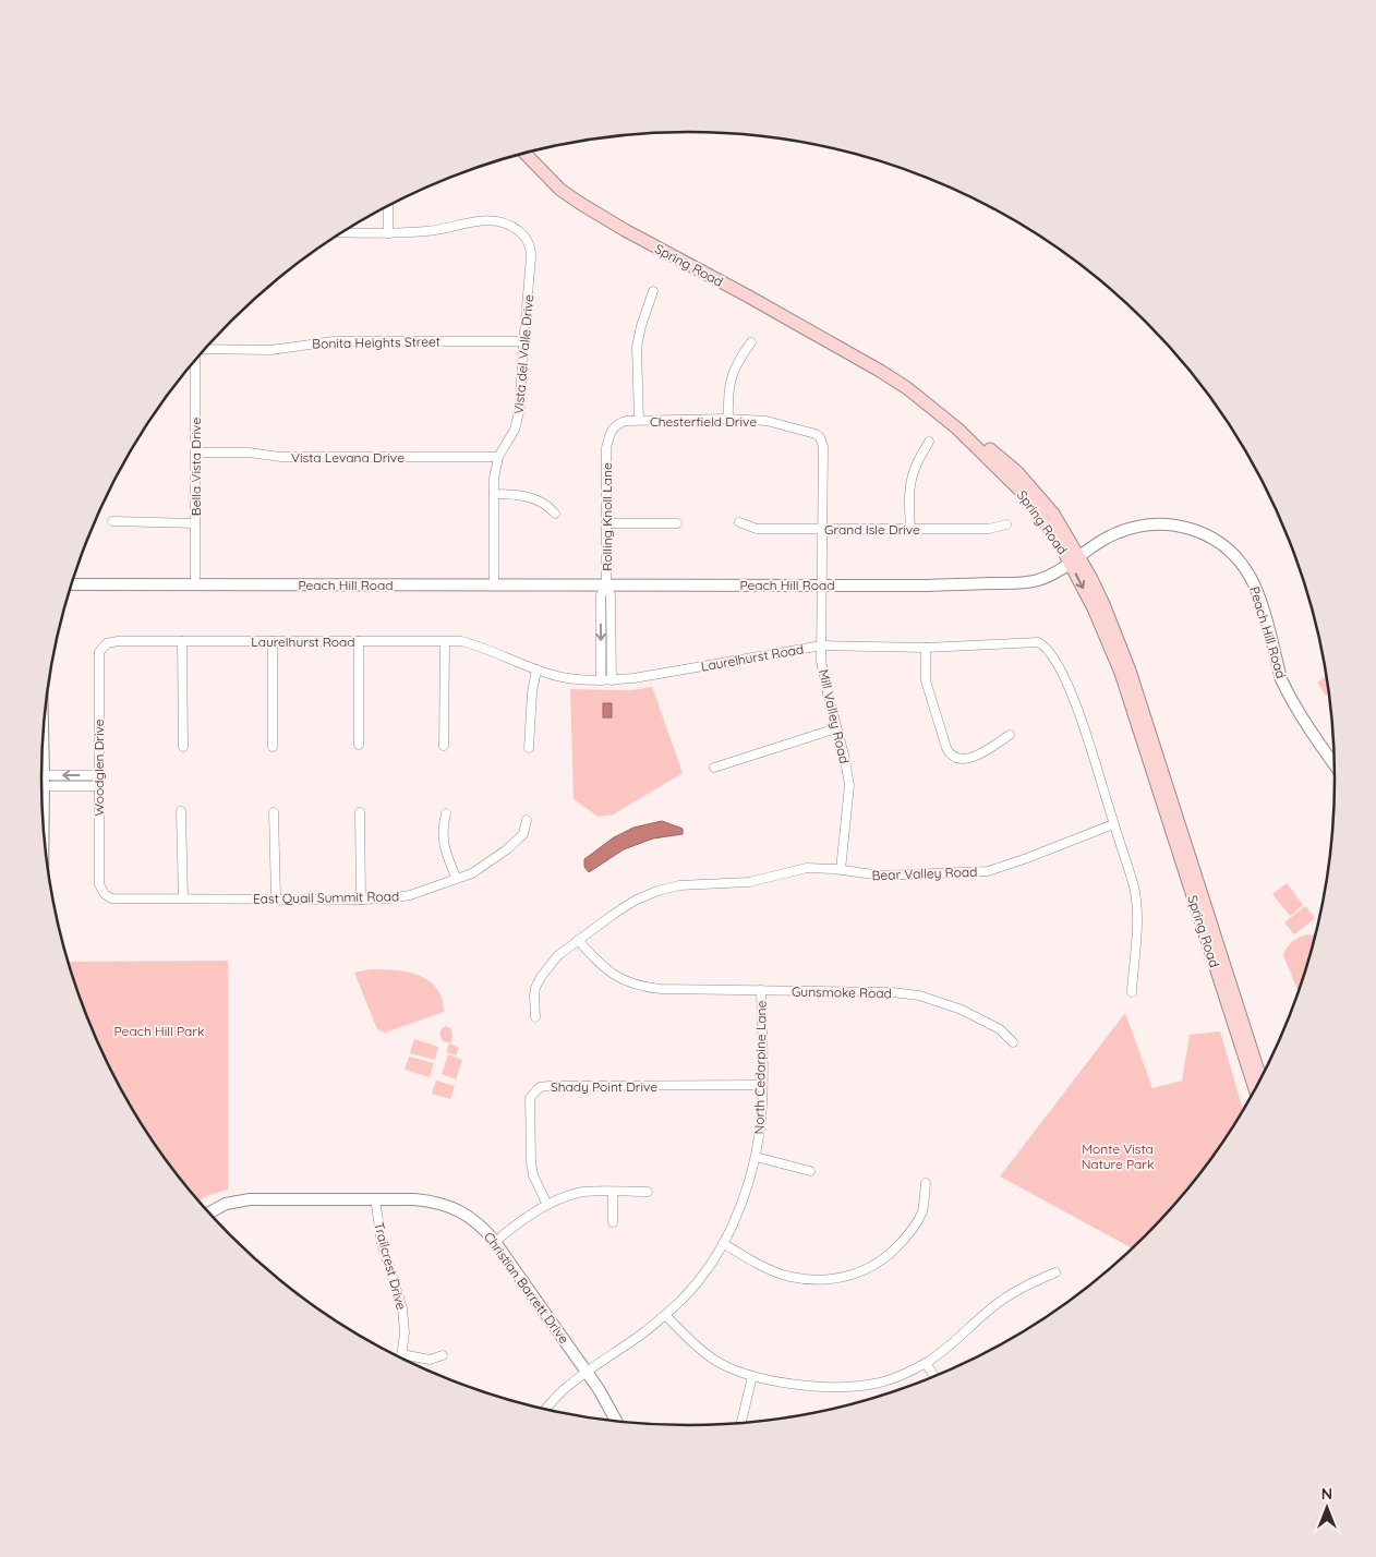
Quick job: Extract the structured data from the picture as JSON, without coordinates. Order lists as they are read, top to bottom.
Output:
{
  "streets": {
    "main road": ["Spring Road"],
    "street": [
      "Bonita Heights Street",
      "Vista del Valle Drive",
      "Chesterfield Drive",
      "Vista Levana Drive",
      "Bella Vista Drive",
      "Rolling Knoll Lane",
      "Grand Isle Drive",
      "Peach Hill Road",
      "Laurelhurst Road",
      "Mill Valley Road",
      "Woodglen Drive",
      "Bear Valley Road",
      "East Quail Summit Road",
      "Gunsmoke Road",
      "North Cedarpine Lane",
      "Shady Point Drive",
      "Trailcrest Drive",
      "Christian Barrett Drive"
    ]
  },
  "crossings": [
    ["Spring Road", "Peach Hill Road"],
    ["Bonita Heights Street", "Vista del Valle Drive"],
    ["Vista del Valle Drive", "Vista Levana Drive"],
    ["Vista del Valle Drive", "Peach Hill Road"],
    ["Chesterfield Drive", "Rolling Knoll Lane"],
    ["Chesterfield Drive", "Mill Valley Road"],
    ["Vista Levana Drive", "Bella Vista Drive"],
    ["Bella Vista Drive", "Peach Hill Road"],
    ["Rolling Knoll Lane", "Peach Hill Road"],
    ["Rolling Knoll Lane", "Laurelhurst Road"],
    ["Grand Isle Drive", "Mill Valley Road"],
    ["Peach Hill Road", "Mill Valley Road"],
    ["Laurelhurst Road", "Mill Valley Road"],
    ["Laurelhurst Road", "Woodglen Drive"],
    ["Laurelhurst Road", "Bear Valley Road"],
    ["Mill Valley Road", "Bear Valley Road"],
    ["Woodglen Drive", "East Quail Summit Road"],
    ["Bear Valley Road", "Gunsmoke Road"],
    ["Gunsmoke Road", "North Cedarpine Lane"],
    ["North Cedarpine Lane", "Shady Point Drive"],
    ["North Cedarpine Lane", "Christian Barrett Drive"],
    ["Trailcrest Drive", "Christian Barrett Drive"]
  ],
  "parks": ["Peach Hill Park", "Monte Vista Nature Park"],
  "north": "top"
}
